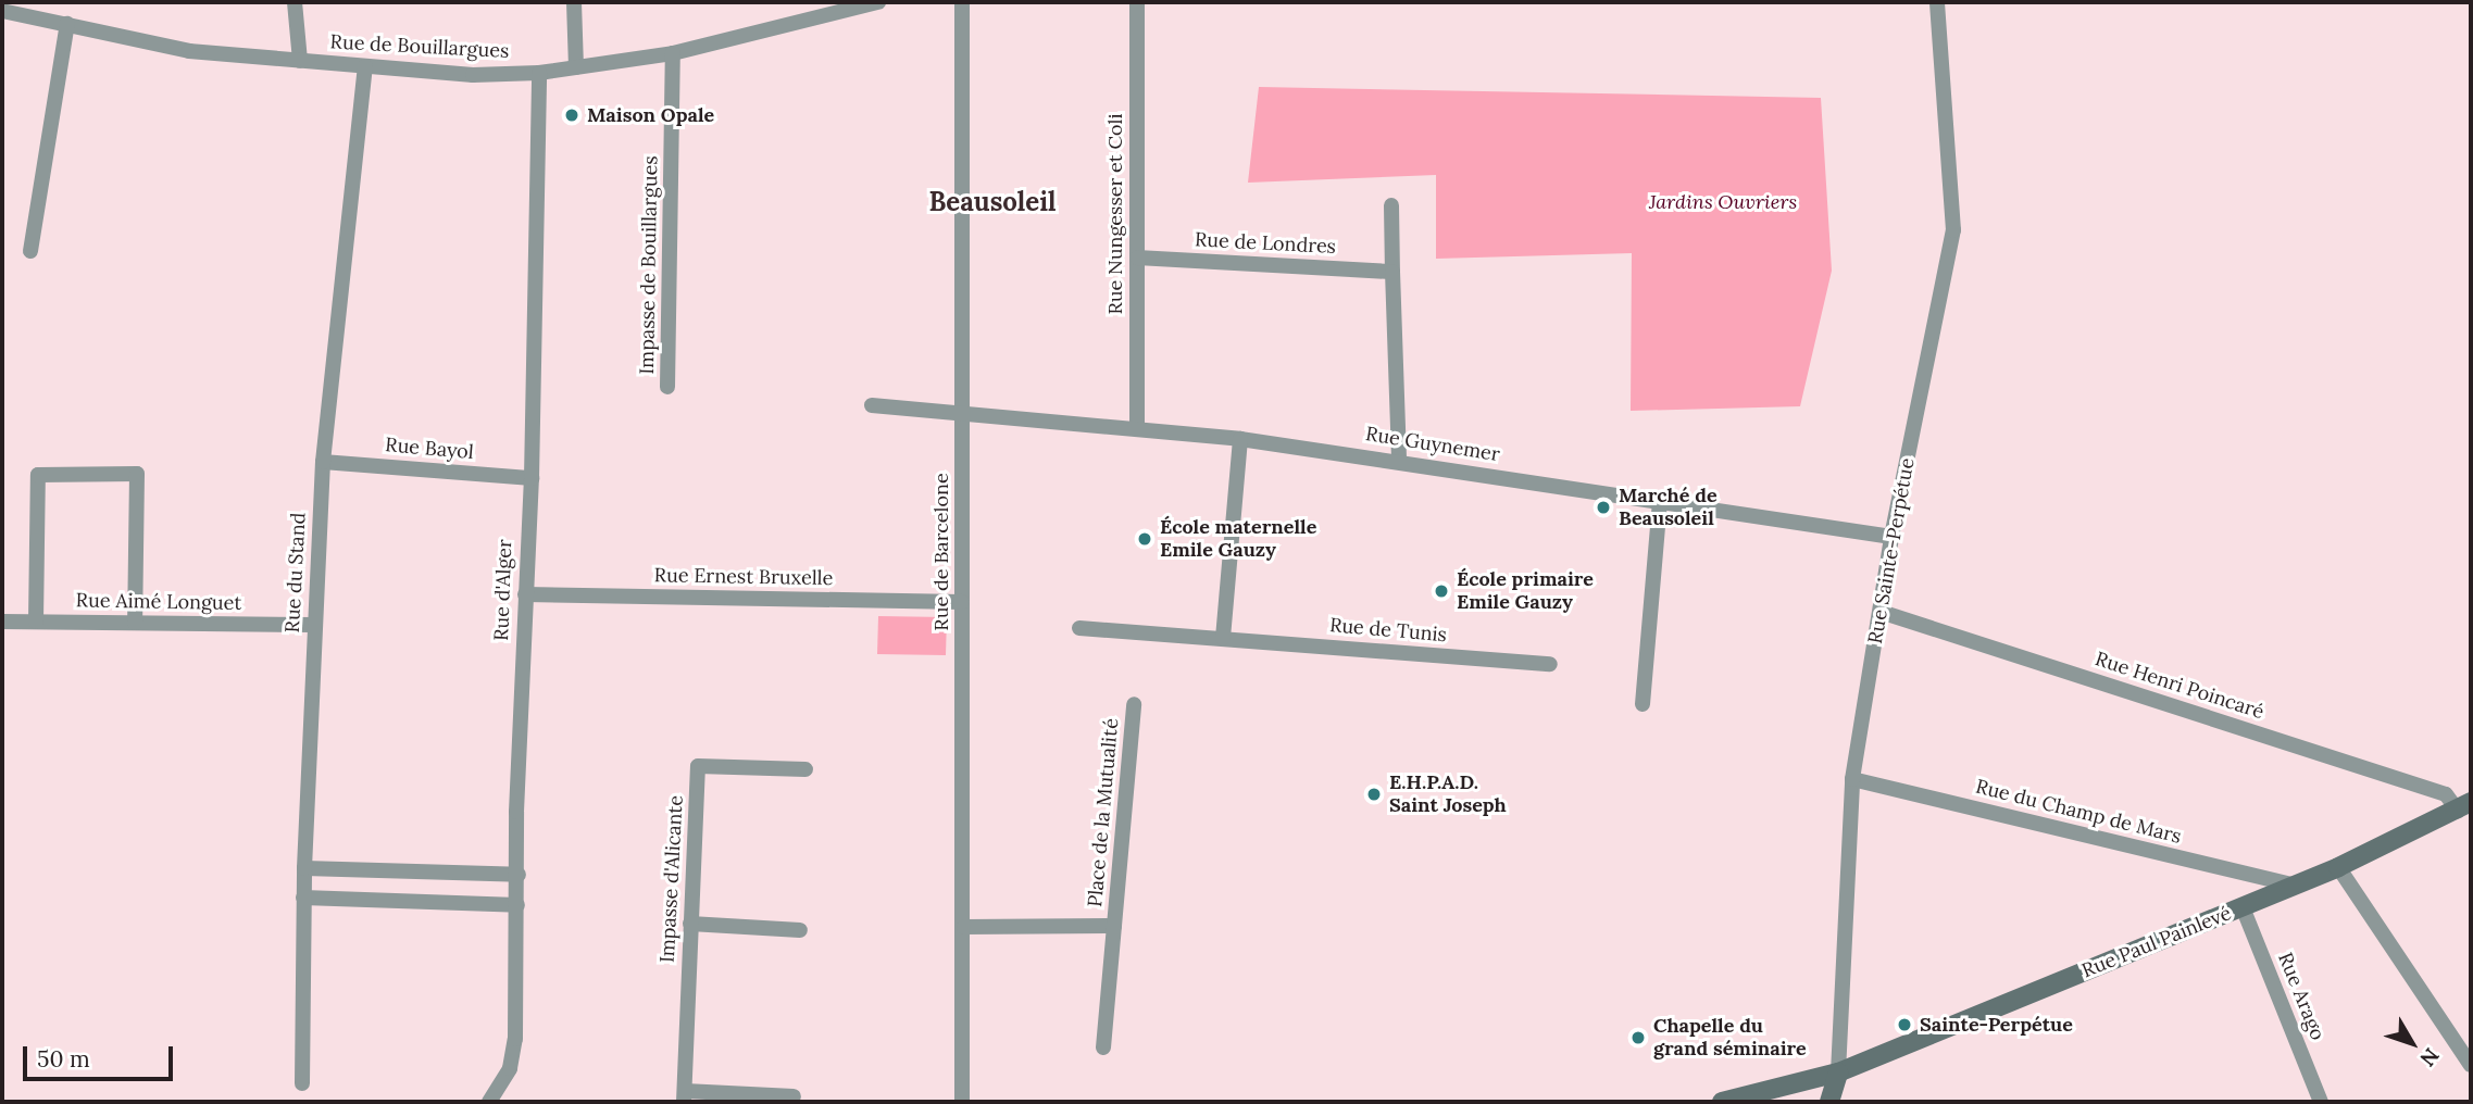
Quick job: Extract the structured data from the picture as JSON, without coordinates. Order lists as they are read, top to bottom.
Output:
{
  "streets": {
    "street": [
      "Rue de Bouillargues",
      "Rue Nungesser et Coli",
      "Rue de Londres",
      "Impasse de Bouillargues",
      "Rue Guynemer",
      "Rue Bayol",
      "Rue Sainte-Perpétue",
      "Rue de Barcelone",
      "Rue du Stand",
      "Rue Ernest Bruxelle",
      "Rue d'Alger",
      "Rue Aimé Longuet",
      "Rue de Tunis",
      "Rue Henri Poincaré",
      "Rue du Champ de Mars",
      "Place de la Mutualité",
      "Impasse d'Alicante",
      "Rue Paul Painlevé",
      "Rue Arago"
    ]
  },
  "crossings": [
    ["Rue de Bouillargues", "Impasse de Bouillargues"],
    ["Rue de Bouillargues", "Rue du Stand"],
    ["Rue de Bouillargues", "Rue d'Alger"],
    ["Rue Nungesser et Coli", "Rue de Londres"],
    ["Rue Nungesser et Coli", "Rue Guynemer"],
    ["Rue Guynemer", "Rue Sainte-Perpétue"],
    ["Rue Guynemer", "Rue de Barcelone"],
    ["Rue Bayol", "Rue du Stand"],
    ["Rue Bayol", "Rue d'Alger"],
    ["Rue Sainte-Perpétue", "Rue Henri Poincaré"],
    ["Rue Sainte-Perpétue", "Rue du Champ de Mars"],
    ["Rue Sainte-Perpétue", "Rue Paul Painlevé"],
    ["Rue de Barcelone", "Rue Ernest Bruxelle"],
    ["Rue de Barcelone", "Place de la Mutualité"],
    ["Rue du Stand", "Rue Aimé Longuet"],
    ["Rue Ernest Bruxelle", "Rue d'Alger"],
    ["Rue Henri Poincaré", "Rue Paul Painlevé"],
    ["Rue du Champ de Mars", "Rue Paul Painlevé"],
    ["Rue Paul Painlevé", "Rue Arago"]
  ],
  "districts": ["Beausoleil"],
  "parks": ["Jardins Ouvriers"],
  "places": [
    "Maison Opale",
    "Marché de Beausoleil",
    "École maternelle Emile Gauzy",
    "École primaire Emile Gauzy",
    "E.H.P.A.D. Saint Joseph",
    "Sainte-Perpétue",
    "Chapelle du grand séminaire"
  ],
  "scale_bar": "50 m",
  "north": "bottom right"
}
